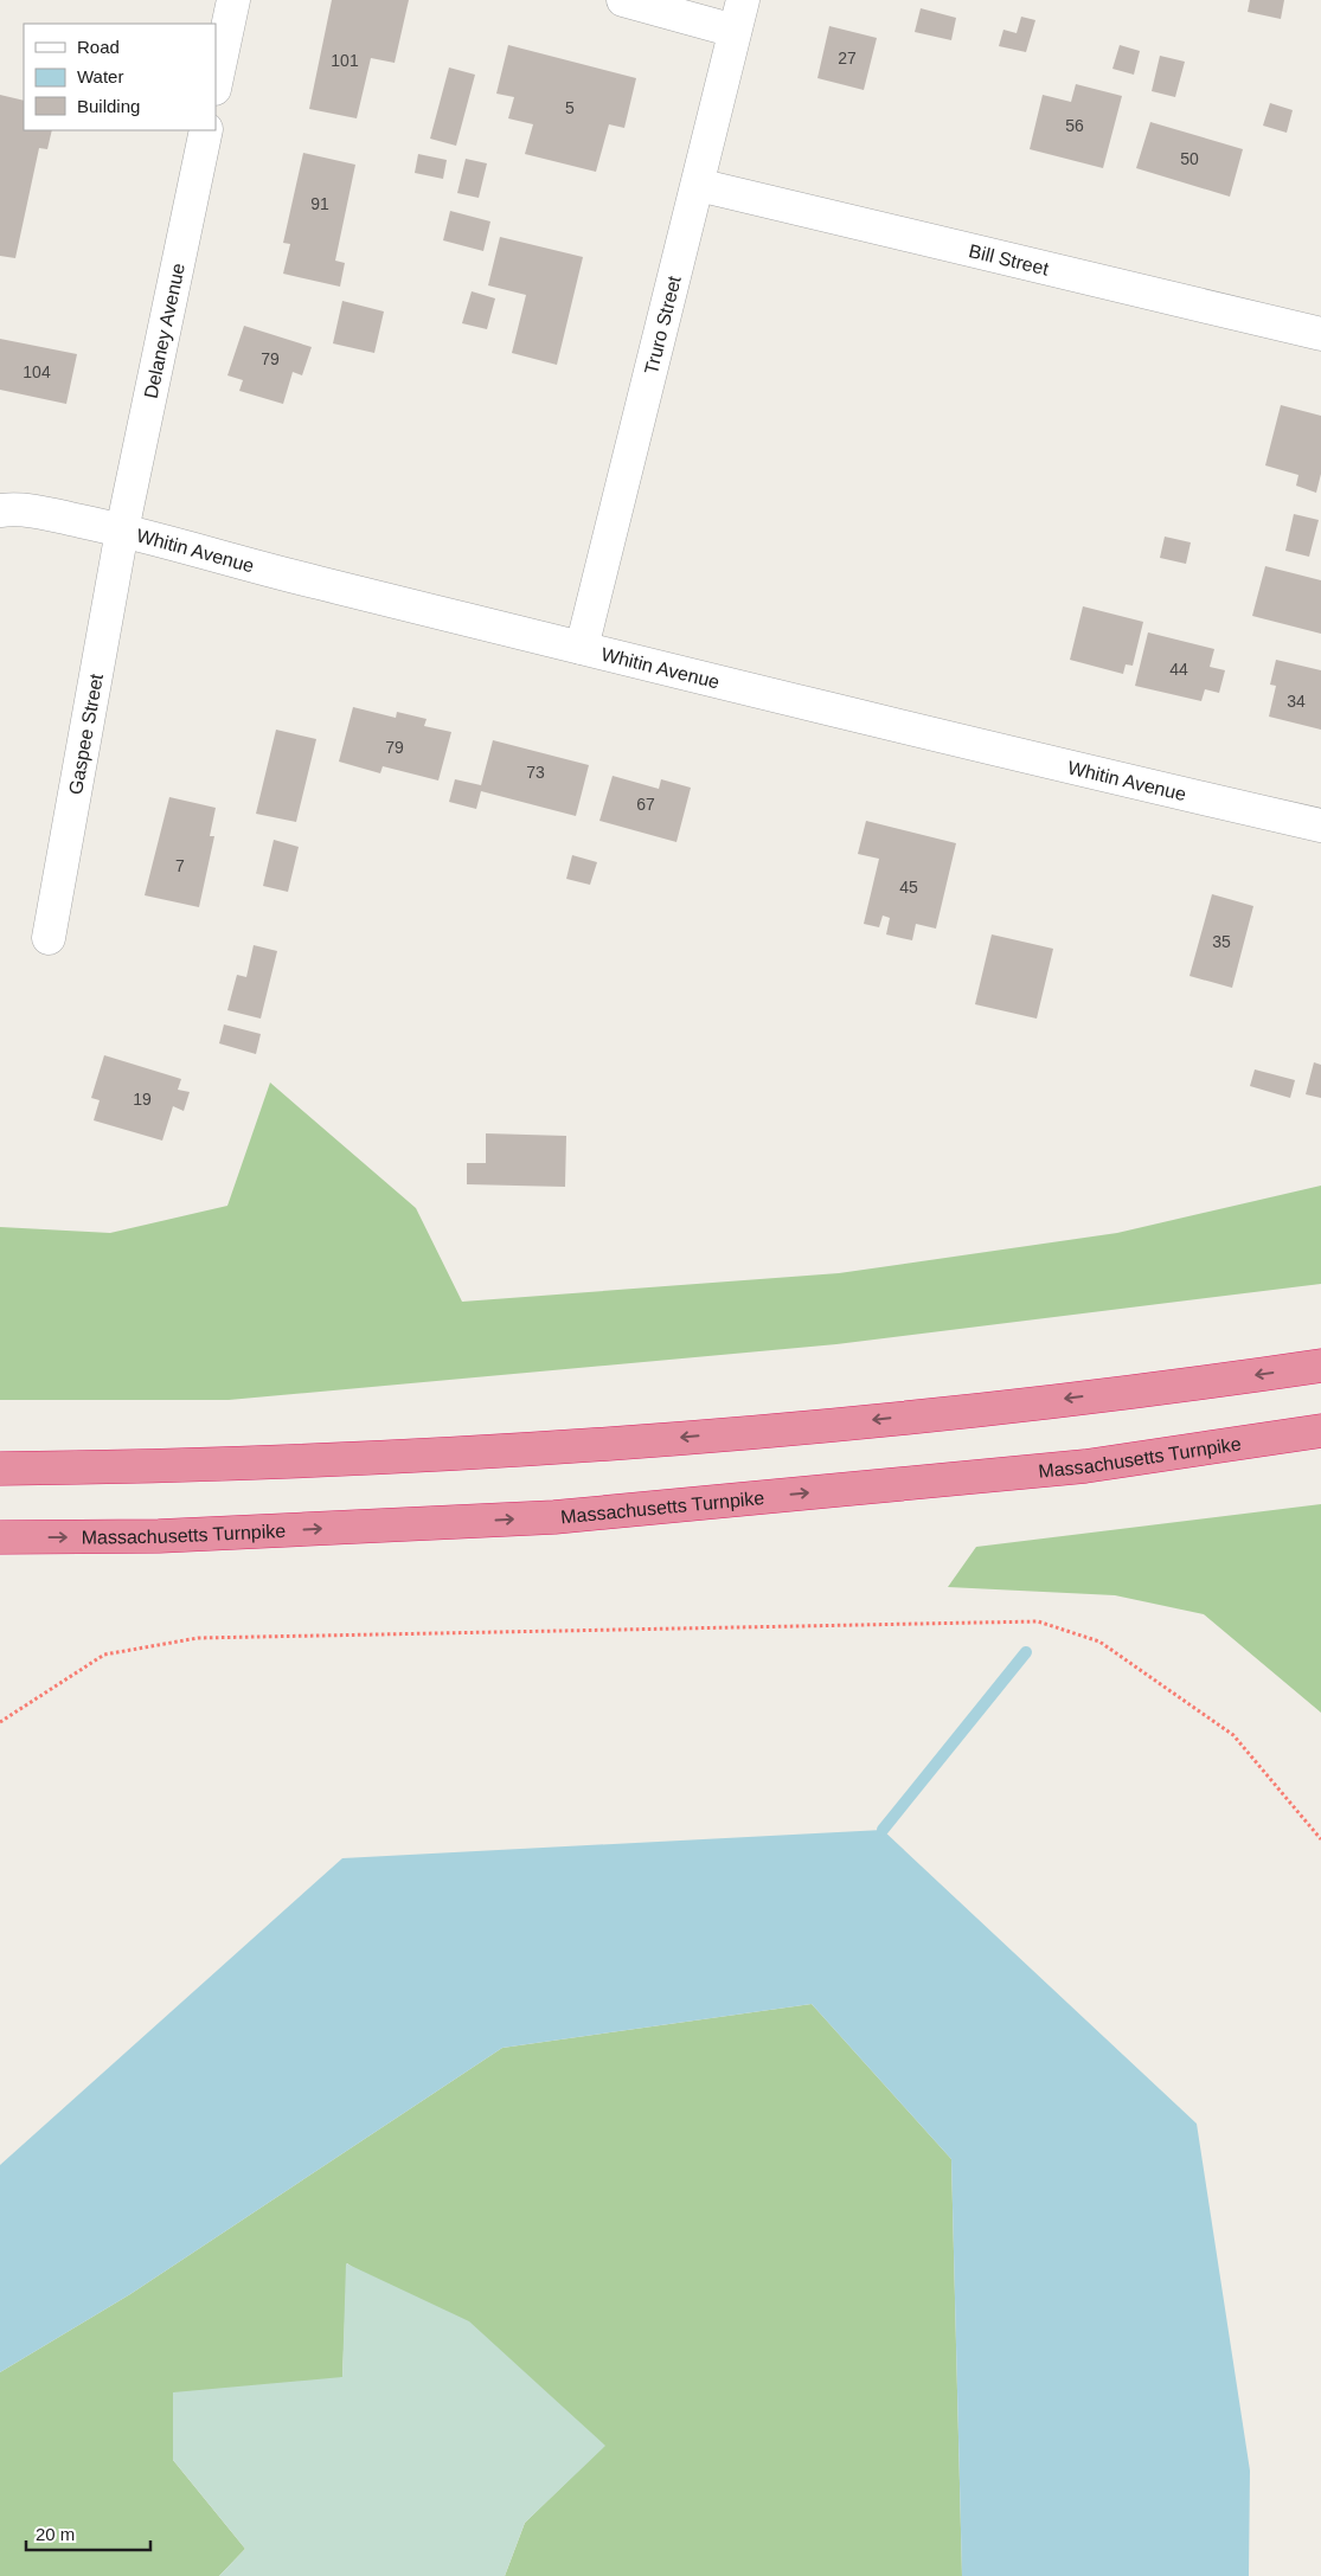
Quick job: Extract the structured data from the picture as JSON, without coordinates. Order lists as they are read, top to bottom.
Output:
{
  "streets": {
    "highway": ["Massachusetts Turnpike"],
    "street": [
      "Bill Street",
      "Truro Street",
      "Delaney Avenue",
      "Whitin Avenue",
      "Gaspee Street"
    ]
  },
  "crossings": [
    ["Bill Street", "Truro Street"],
    ["Truro Street", "Whitin Avenue"],
    ["Delaney Avenue", "Whitin Avenue"],
    ["Delaney Avenue", "Gaspee Street"],
    ["Whitin Avenue", "Gaspee Street"]
  ],
  "house_numbers": [
    "27",
    "101",
    "5",
    "56",
    "50",
    "91",
    "79",
    "104",
    "44",
    "34",
    "79",
    "73",
    "67",
    "7",
    "45",
    "35",
    "19"
  ],
  "legend": ["Road", "Water", "Building"],
  "scale_bar": "20 m"
}
